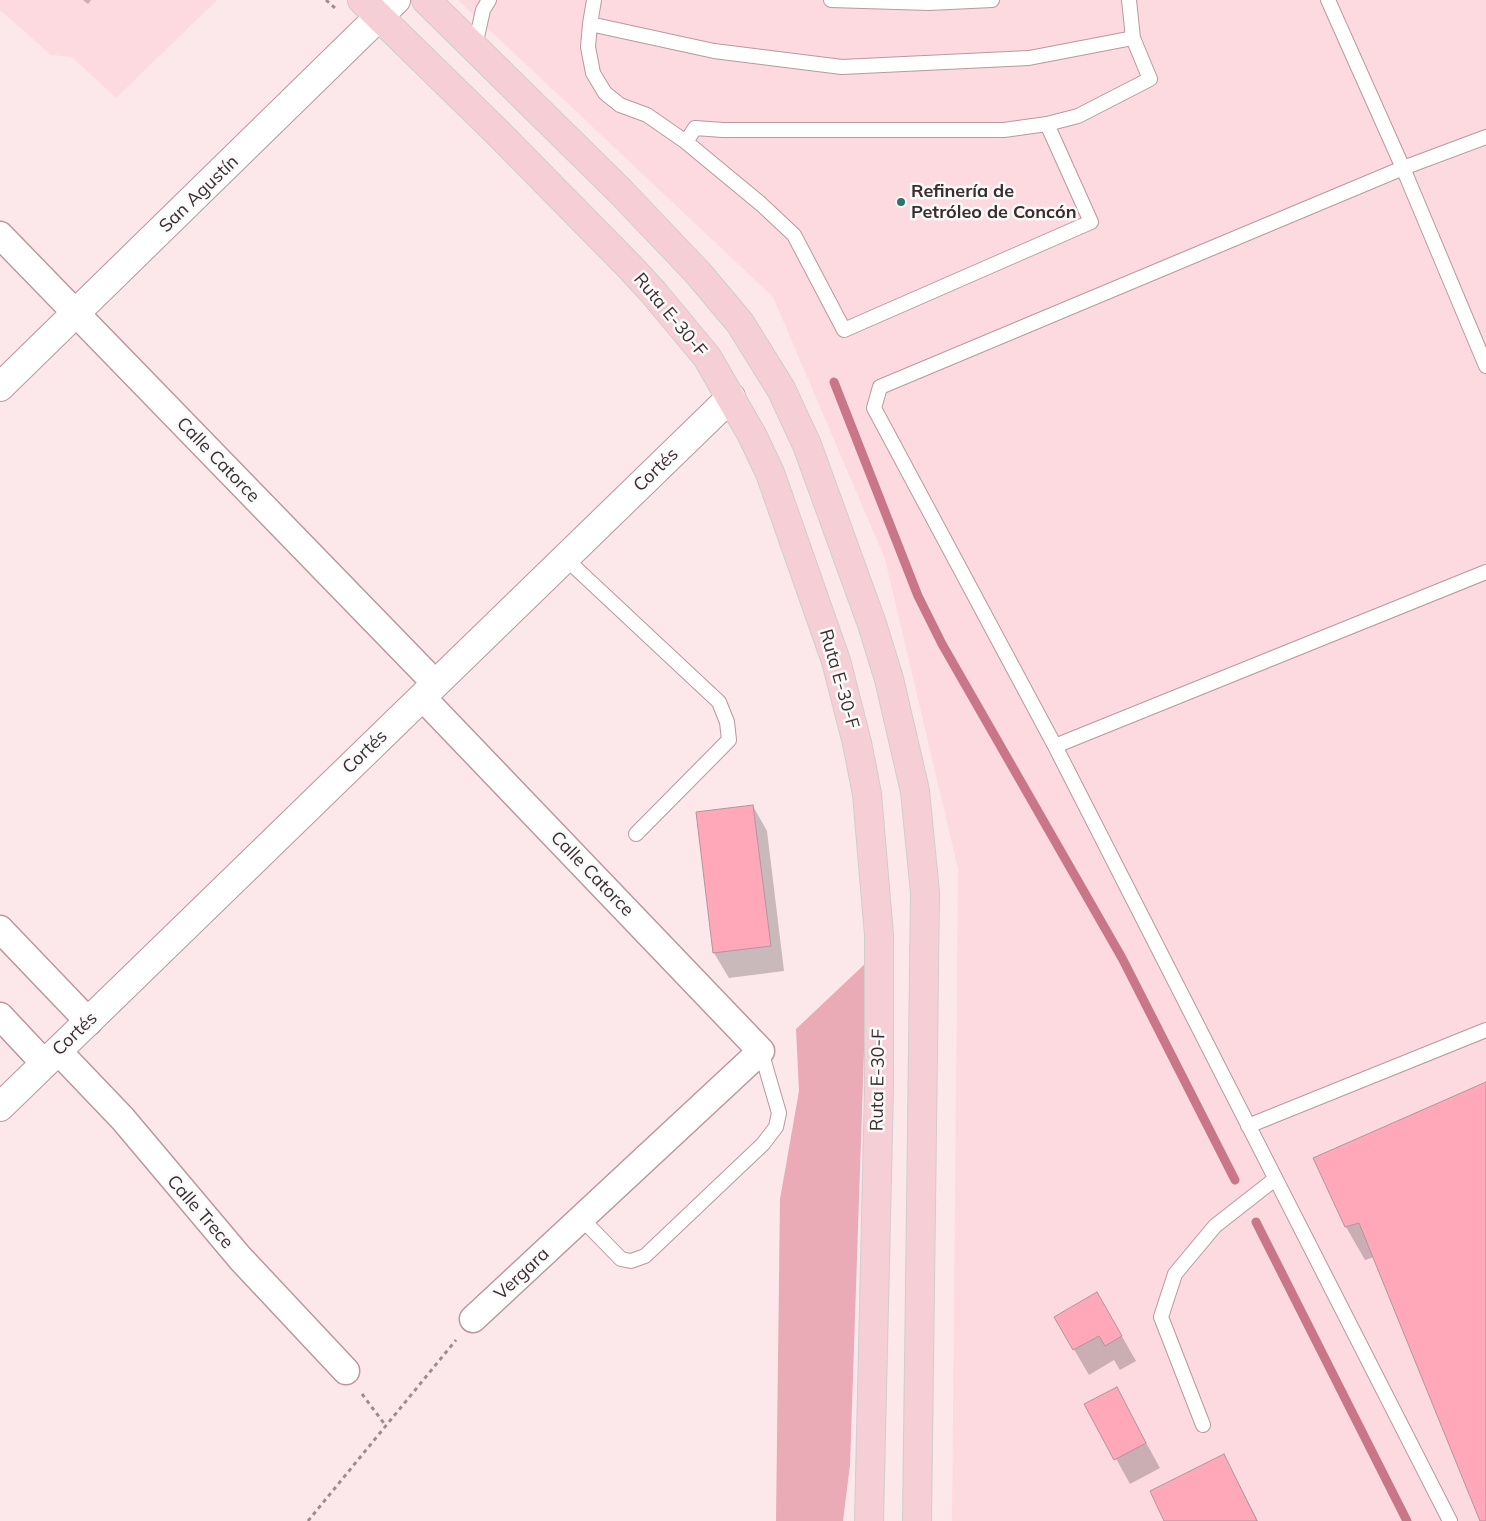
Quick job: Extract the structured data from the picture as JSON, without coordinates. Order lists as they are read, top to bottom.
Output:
{
  "streets": {
    "highway": ["Ruta E-30-F"],
    "main road": ["San Agustín", "Cortés"],
    "street": ["Calle Catorce", "Calle Trece", "Vergara"]
  },
  "crossings": [
    ["San Agustín", "Ruta E-30-F"],
    ["San Agustín", "Calle Catorce"],
    ["Ruta E-30-F", "Cortés"],
    ["Calle Catorce", "Cortés"],
    ["Calle Catorce", "Vergara"],
    ["Cortés", "Calle Trece"]
  ],
  "places": ["Refinería de Petróleo de Concón"]
}
